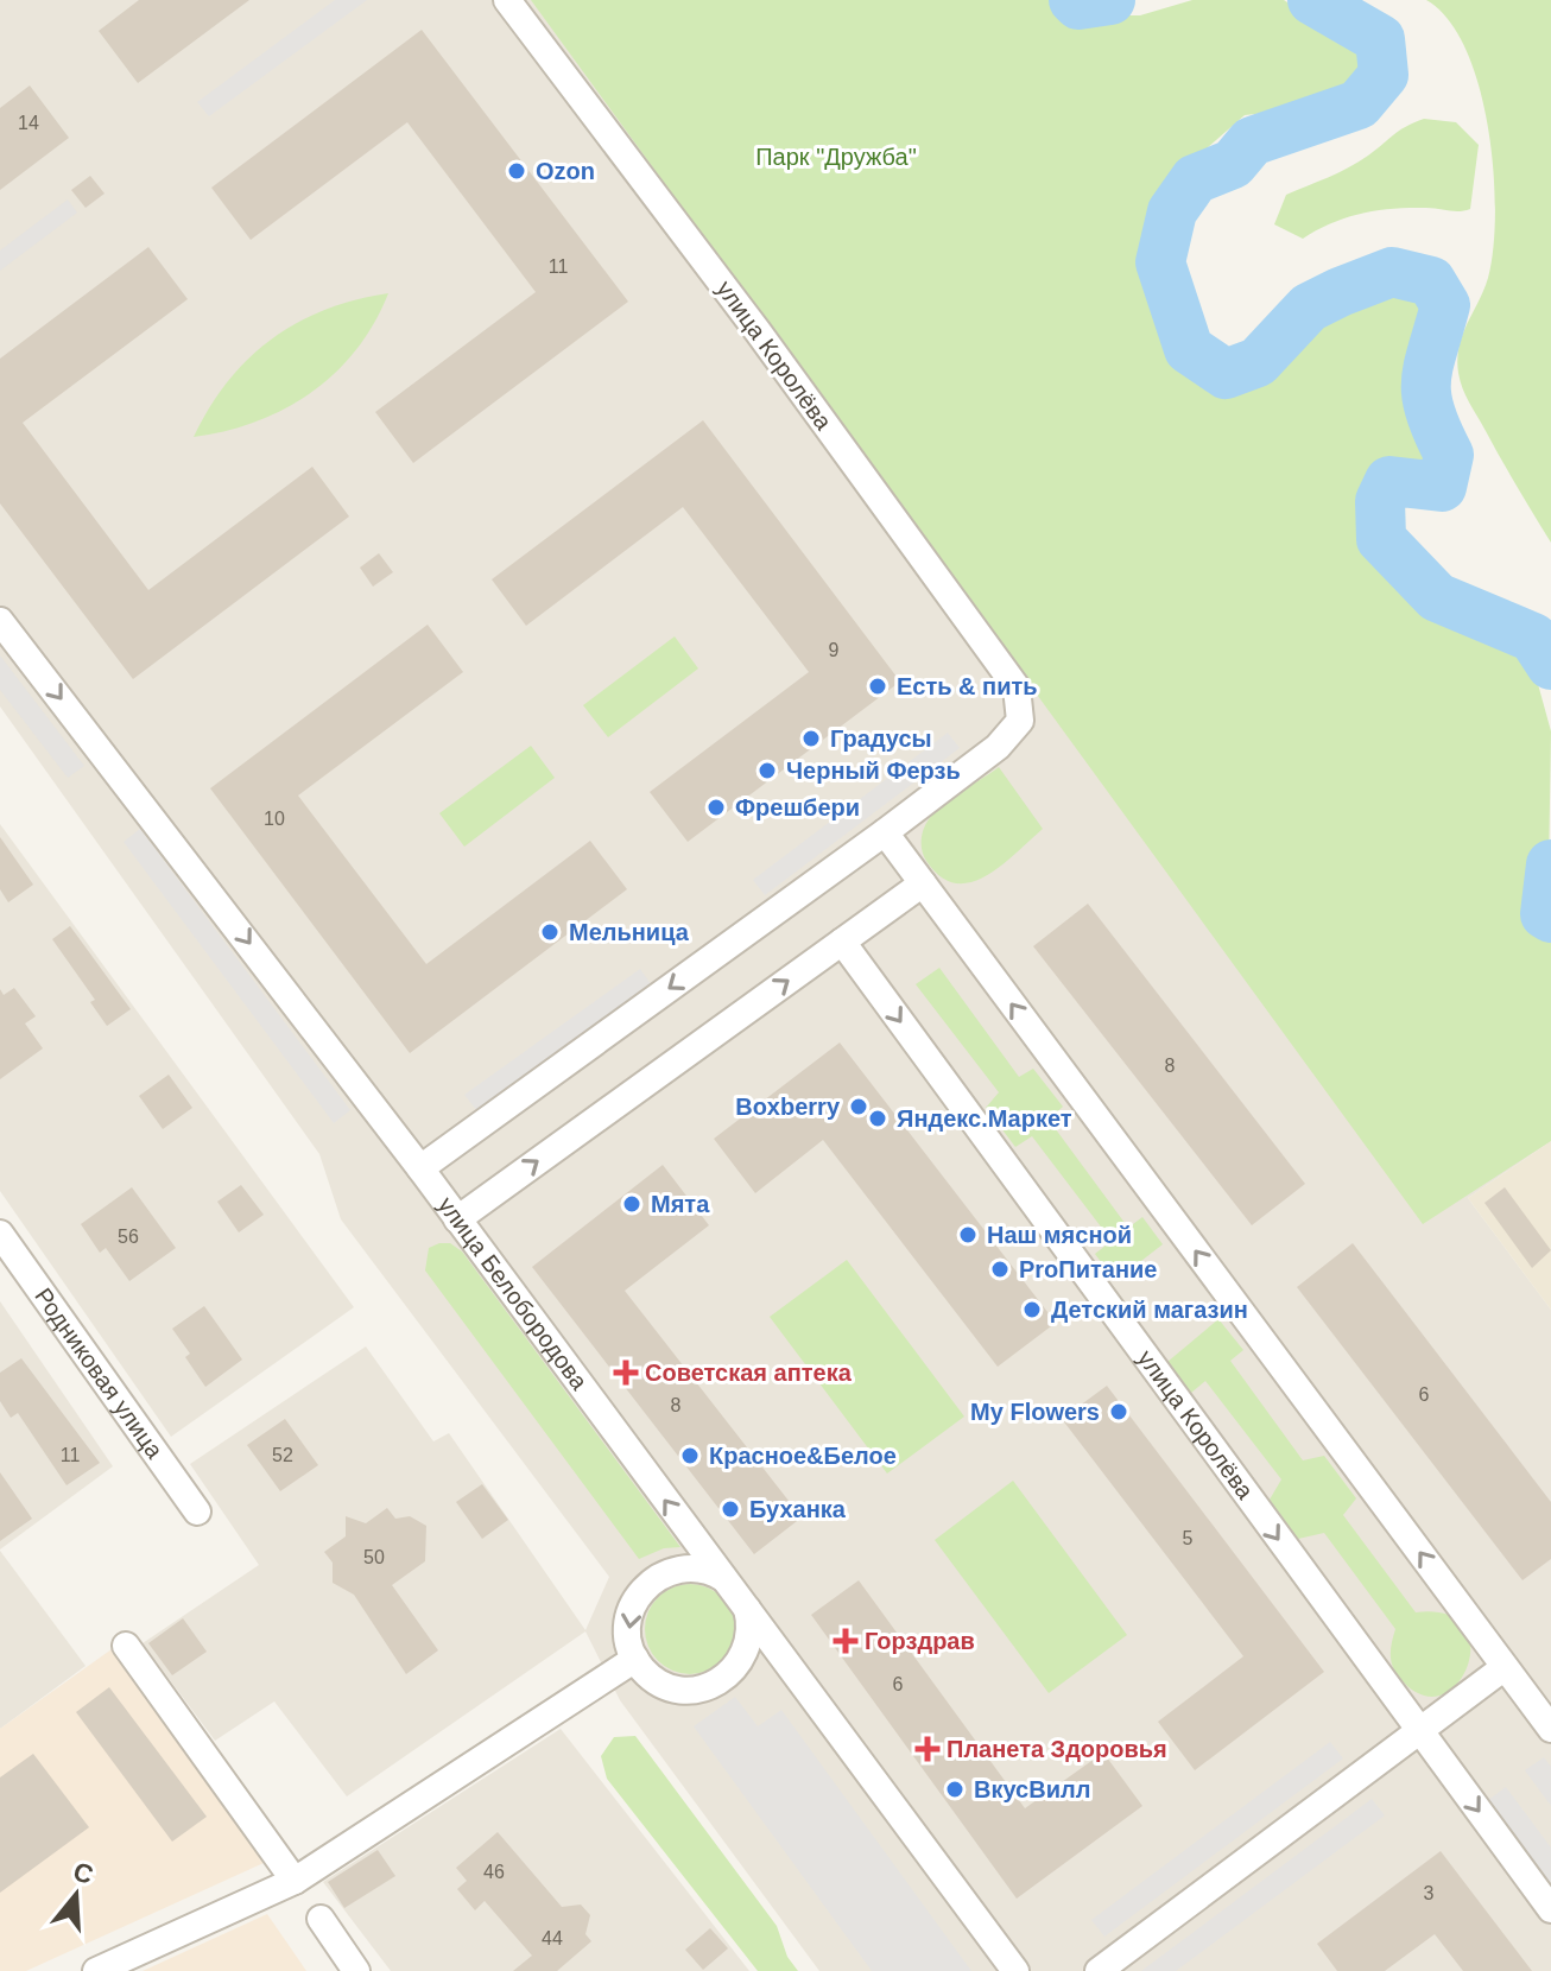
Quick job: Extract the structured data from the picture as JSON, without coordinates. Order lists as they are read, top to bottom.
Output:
{
  "streets": {
    "street": ["улица Королёва", "улица Белобородова", "Родниковая улица"]
  },
  "parks": ["Парк \"Дружба\""],
  "places": {
    "other": [
      "Ozon",
      "Есть & пить",
      "Градусы",
      "Черный Ферзь",
      "Фрешбери",
      "Мельница",
      "Boxberry",
      "Яндекс.Маркет",
      "Мята",
      "Наш мясной",
      "ProПитание",
      "Детский магазин",
      "My Flowers",
      "Красное&Белое",
      "Буханка",
      "ВкусВилл"
    ],
    "health": ["Советская аптека", "Горздрав", "Планета Здоровья"]
  },
  "house_numbers": [
    "14",
    "11",
    "9",
    "10",
    "8",
    "56",
    "6",
    "8",
    "11",
    "52",
    "5",
    "50",
    "6",
    "46",
    "3",
    "44"
  ],
  "north": "top"
}
